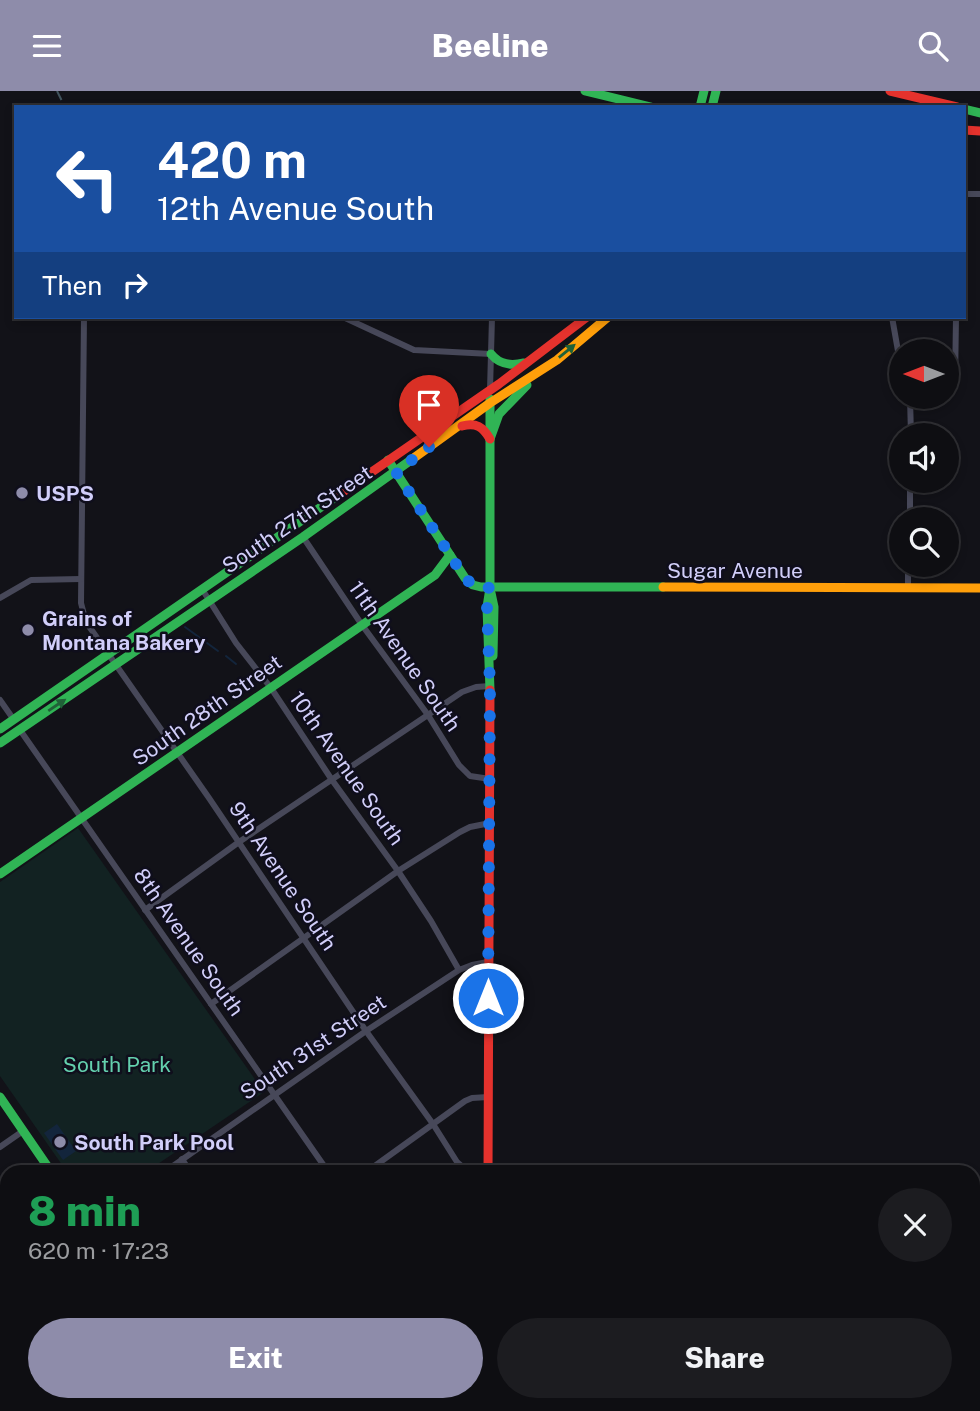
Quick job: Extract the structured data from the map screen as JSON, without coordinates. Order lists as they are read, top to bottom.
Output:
{
  "streets": {
    "main road": ["South 27th Street", "Sugar Avenue", "South 28th Street"],
    "street": [
      "11th Avenue South",
      "10th Avenue South",
      "9th Avenue South",
      "8th Avenue South",
      "South 31st Street"
    ]
  },
  "crossings": [
    ["South 27th Street", "11th Avenue South"],
    ["South 27th Street", "10th Avenue South"],
    ["South 27th Street", "9th Avenue South"],
    ["South 27th Street", "8th Avenue South"],
    ["11th Avenue South", "South 28th Street"],
    ["South 28th Street", "10th Avenue South"],
    ["South 28th Street", "9th Avenue South"],
    ["South 28th Street", "8th Avenue South"],
    ["10th Avenue South", "South 31st Street"],
    ["9th Avenue South", "South 31st Street"],
    ["8th Avenue South", "South 31st Street"]
  ],
  "parks": ["South Park"],
  "places": ["USPS", "Grains of Montana Bakery", "South Park Pool"],
  "north": "left",
  "page": {
    "header": "Beeline",
    "turn": ["420 m", "12th Avenue South"],
    "then": "Then",
    "heading": ["8 min", "620 m · 17:23"],
    "buttons": ["Exit", "Share"]
  }
}
